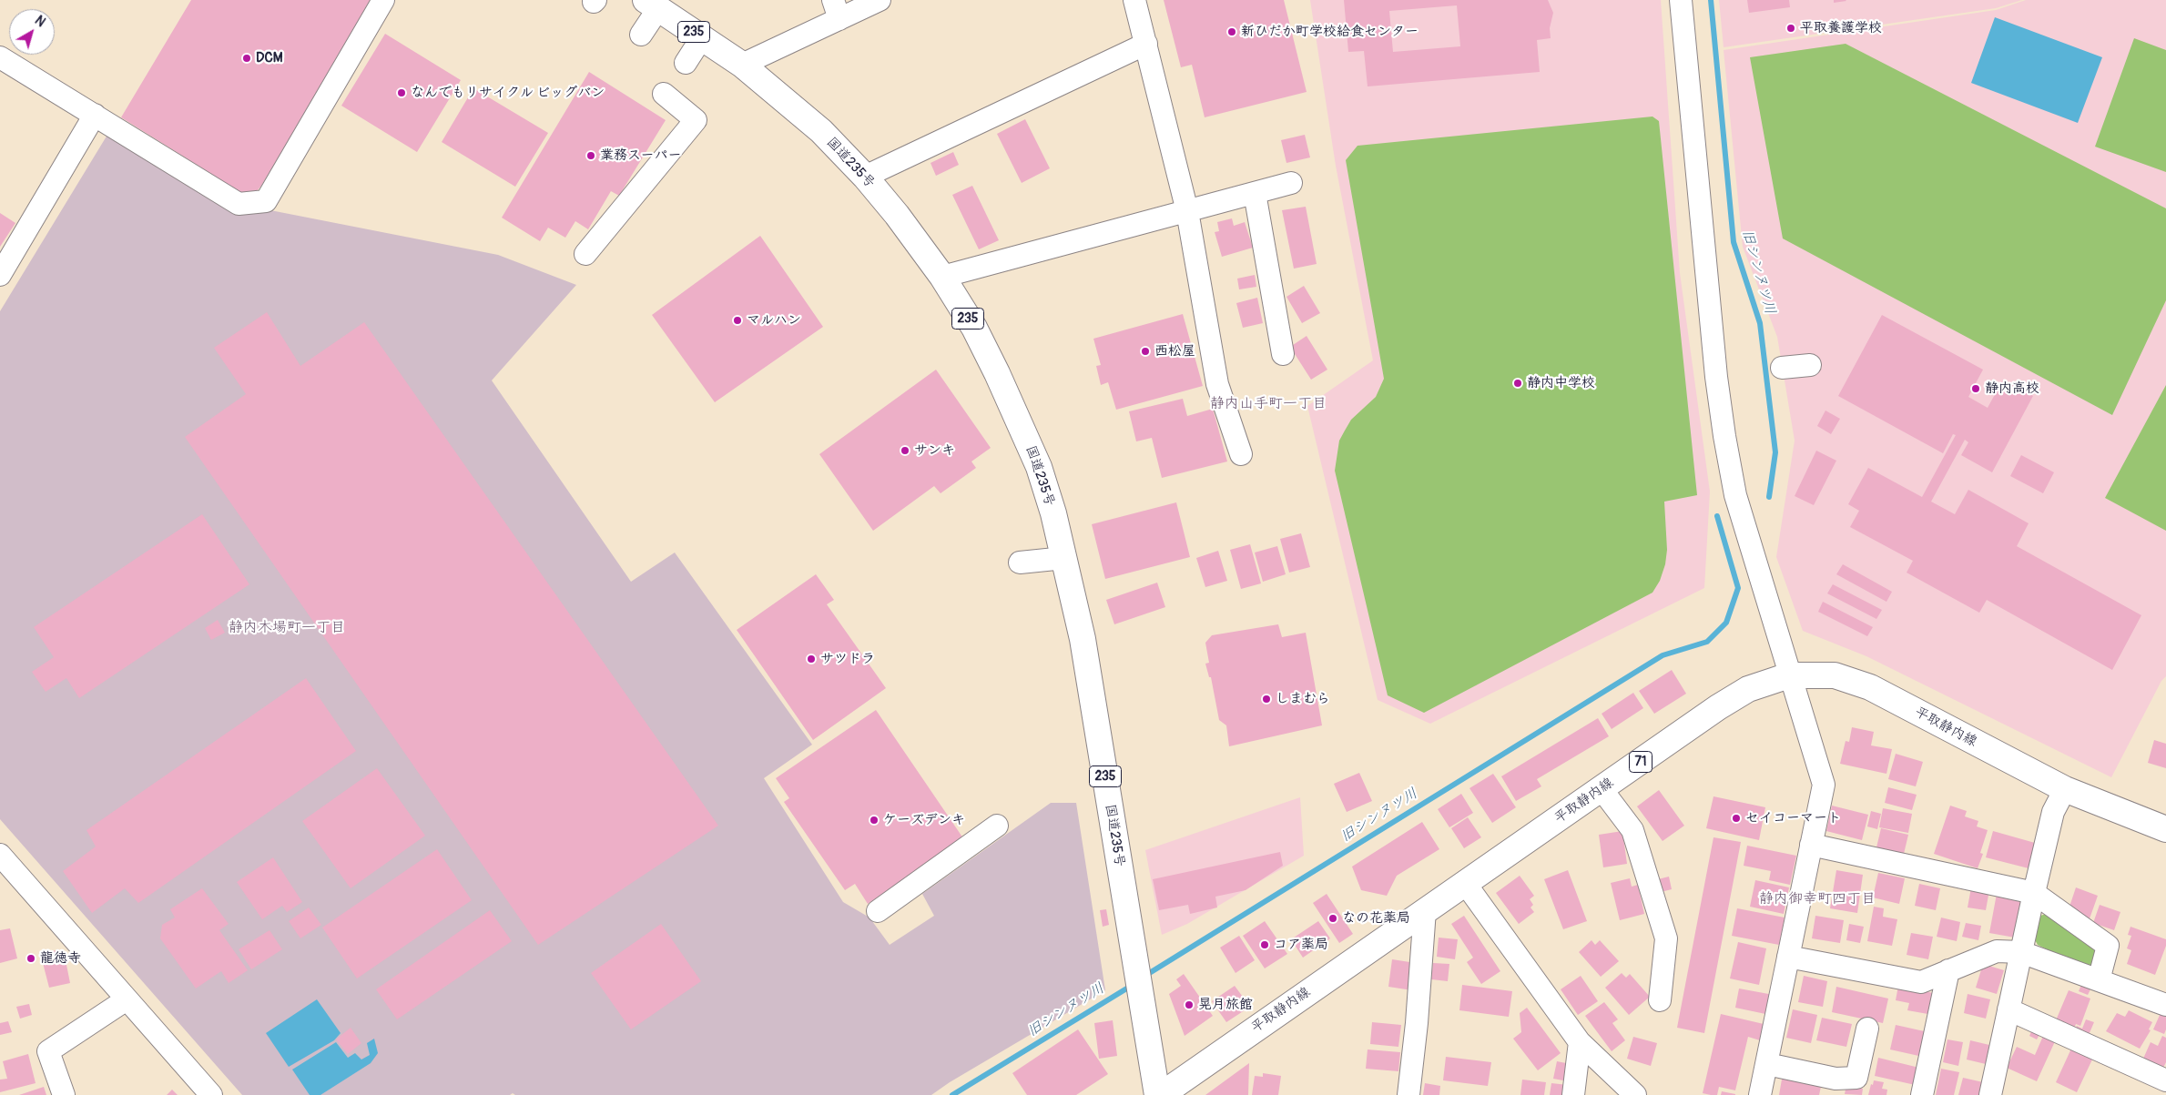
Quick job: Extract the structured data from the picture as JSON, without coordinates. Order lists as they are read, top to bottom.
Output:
{
  "streets": {
    "main road": [
      "235",
      "国道235号",
      "平取静内線",
      "71"
    ]
  },
  "districts": ["静内山手町一丁目", "静内木場町一丁目", "静内御幸町四丁目"],
  "water": ["旧シンヌツ川"],
  "places": [
    "平取養護学校",
    "新ひだか町学校給食センター",
    "DCM",
    "なんでもリサイクル ビッグバン",
    "業務スーパー",
    "マルハン",
    "西松屋",
    "静内中学校",
    "静内高校",
    "サンキ",
    "サツドラ",
    "しまむら",
    "セイコーマート",
    "ケーズデンキ",
    "なの花薬局",
    "コア薬局",
    "龍徳寺",
    "晃月旅館"
  ],
  "north": "top right"
}
